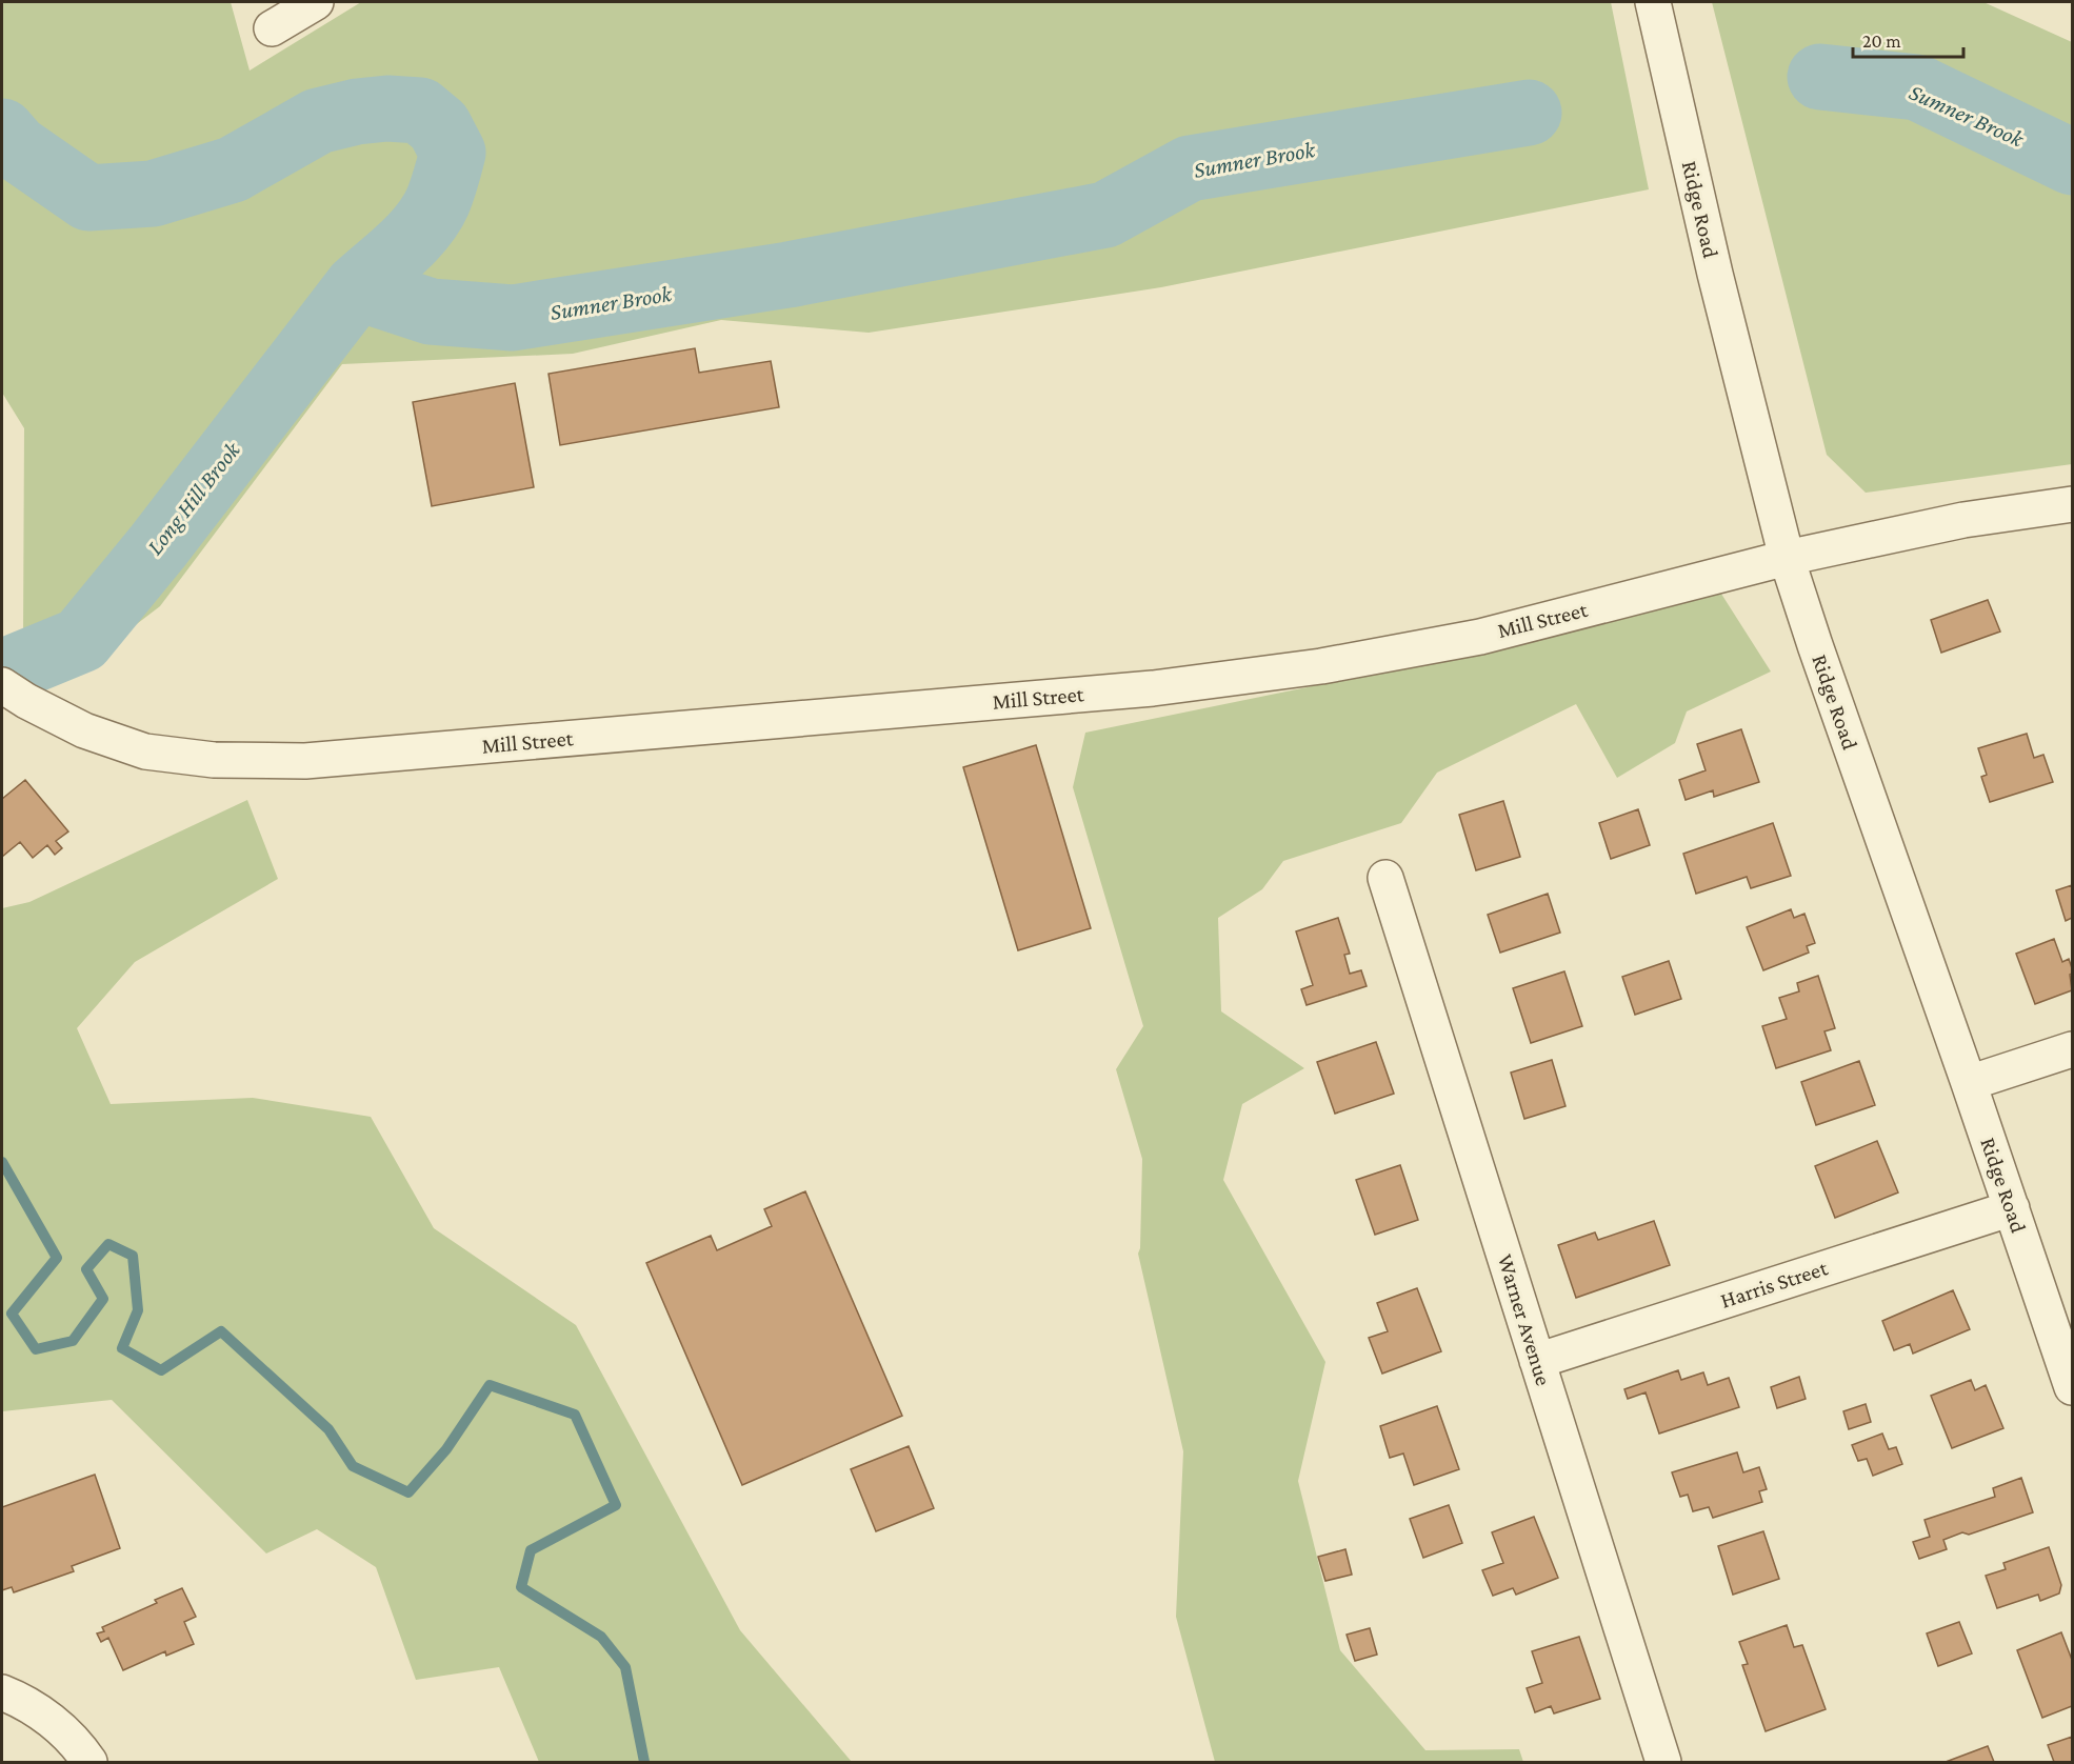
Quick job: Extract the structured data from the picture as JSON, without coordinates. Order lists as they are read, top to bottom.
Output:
{
  "streets": {
    "street": [
      "Ridge Road",
      "Mill Street",
      "Harris Street",
      "Warner Avenue"
    ]
  },
  "crossings": [
    ["Ridge Road", "Mill Street"],
    ["Ridge Road", "Harris Street"],
    ["Harris Street", "Warner Avenue"]
  ],
  "water": ["Sumner Brook", "Long Hill Brook"],
  "scale_bar": "20 m"
}
